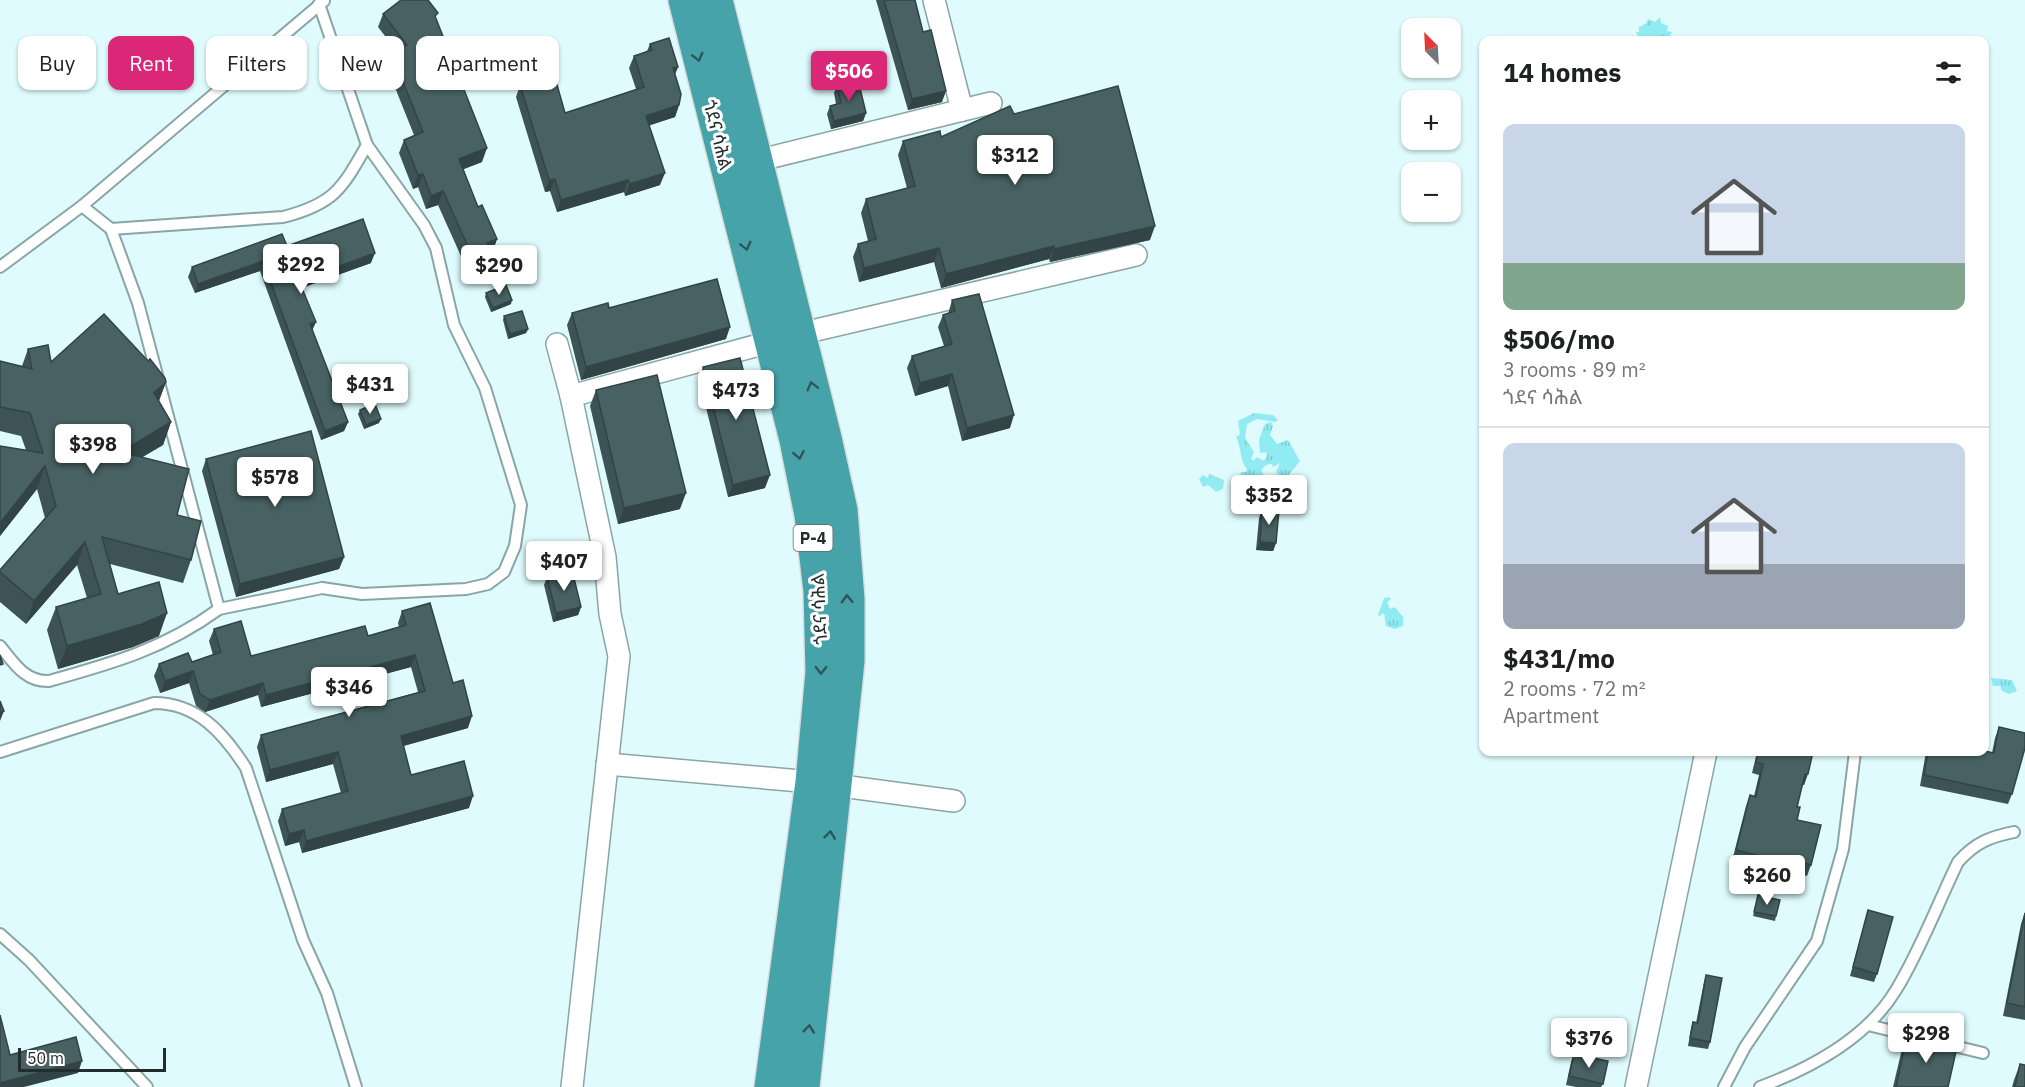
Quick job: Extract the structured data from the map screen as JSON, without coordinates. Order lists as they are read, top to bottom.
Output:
{
  "streets": {
    "highway": ["ጎደና ሳሕል", "P-4"]
  },
  "scale_bar": "50 m",
  "north": "top left",
  "page": {
    "map_buttons": ["+", "−"],
    "chip": [
      "Buy",
      "Rent",
      "Filters",
      "New",
      "Apartment"
    ],
    "heading": "14 homes",
    "price": [
      "$506",
      "$312",
      "$292",
      "$290",
      "$431",
      "$473",
      "$398",
      "$578",
      "$352",
      "$407",
      "$346",
      "$260",
      "$298",
      "$376"
    ],
    "list": [
      {
        "name": "$506/mo",
        "note": "3 rooms · 89 m² · ጎደና ሳሕል"
      },
      {
        "name": "$431/mo",
        "note": "2 rooms · 72 m² · Apartment"
      }
    ],
    "scale": "50 m"
  }
}
